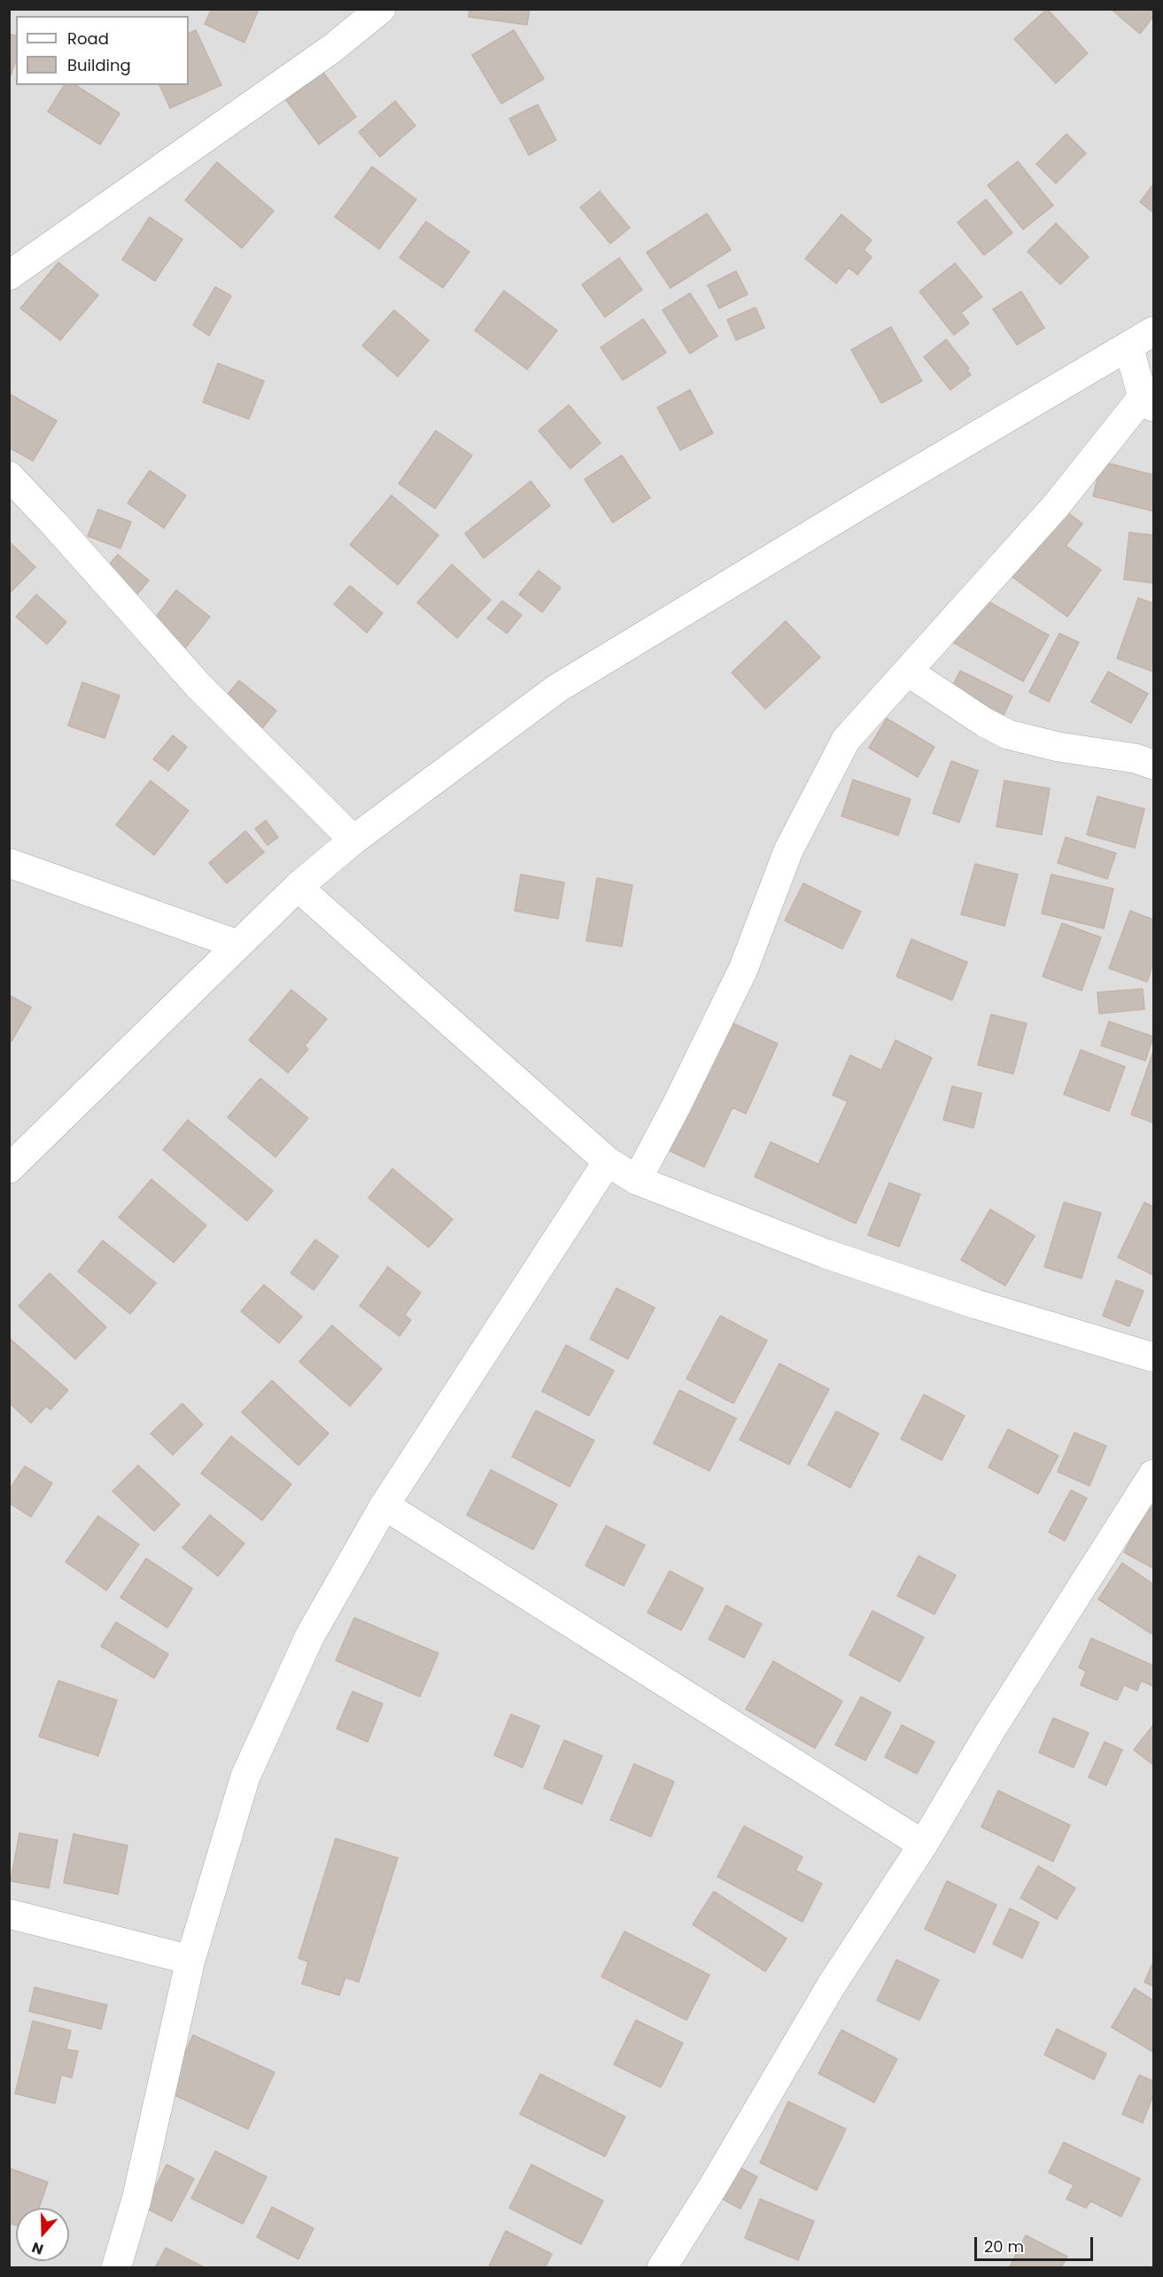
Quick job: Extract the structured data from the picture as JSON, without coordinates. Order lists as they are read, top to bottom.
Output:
{
  "legend": ["Road", "Building"],
  "scale_bar": "20 m",
  "north": "bottom"
}
